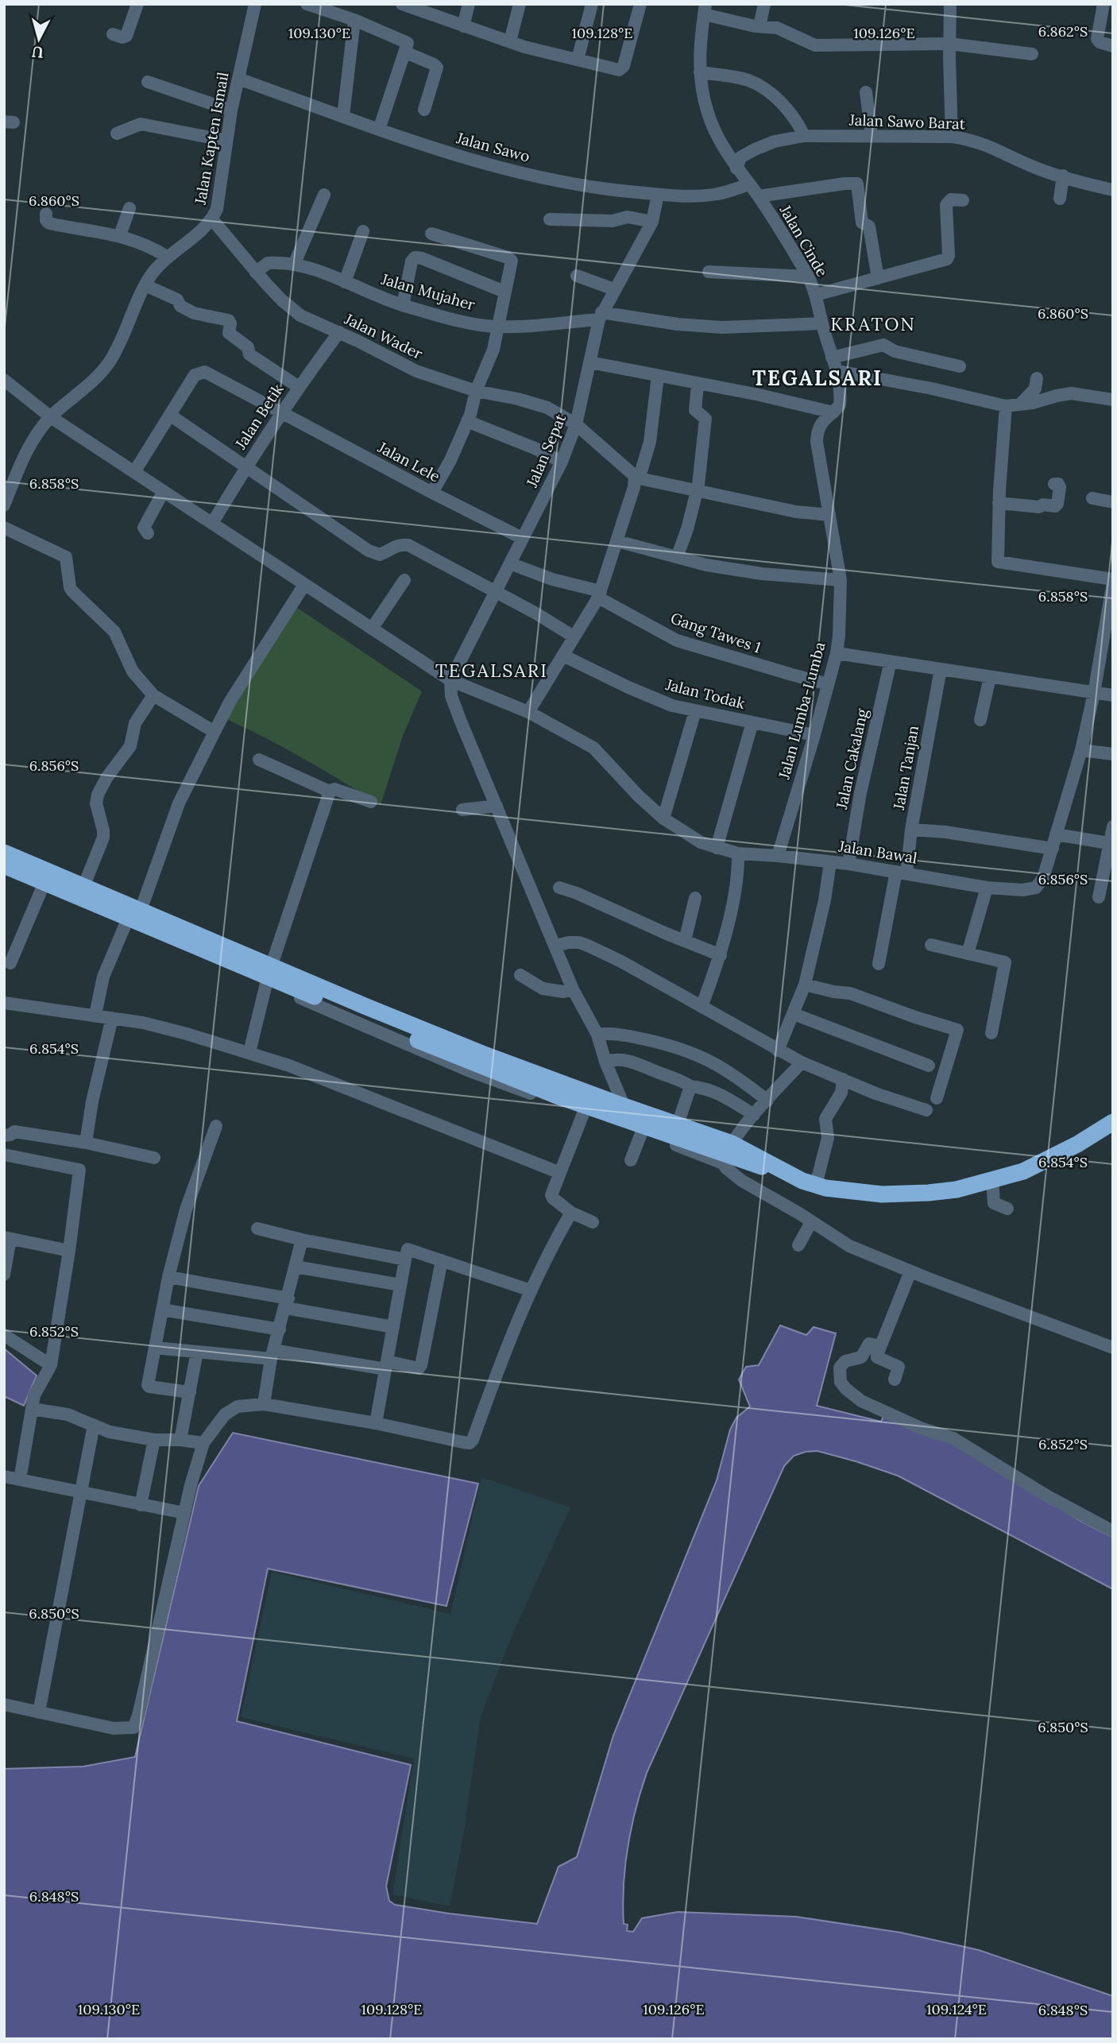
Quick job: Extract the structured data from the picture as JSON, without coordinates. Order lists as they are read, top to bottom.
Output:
{
  "streets": {
    "street": [
      "Jalan Sawo Barat",
      "Jalan Kapten Ismail",
      "Jalan Sawo",
      "Jalan Cinde",
      "Jalan Mujaher",
      "Jalan Wader",
      "Jalan Betik",
      "Jalan Sepat",
      "Jalan Lele",
      "Gang Tawes 1",
      "Jalan Todak",
      "Jalan Lumba-Lumba",
      "Jalan Cakalang",
      "Jalan Tanjan",
      "Jalan Bawal"
    ]
  },
  "crossings": [
    ["Jalan Sawo Barat", "Jalan Cinde"],
    ["Jalan Kapten Ismail", "Jalan Sawo"],
    ["Jalan Kapten Ismail", "Jalan Wader"],
    ["Jalan Kapten Ismail", "Jalan Bawal"],
    ["Jalan Sawo", "Jalan Cinde"],
    ["Jalan Sawo", "Jalan Sepat"],
    ["Jalan Cinde", "Jalan Mujaher"],
    ["Jalan Cinde", "Jalan Lumba-Lumba"],
    ["Jalan Mujaher", "Jalan Wader"],
    ["Jalan Mujaher", "Jalan Sepat"],
    ["Jalan Wader", "Jalan Betik"],
    ["Jalan Wader", "Jalan Sepat"],
    ["Jalan Betik", "Jalan Lele"],
    ["Jalan Betik", "Jalan Bawal"],
    ["Jalan Sepat", "Jalan Lele"],
    ["Jalan Sepat", "Gang Tawes 1"],
    ["Jalan Sepat", "Jalan Bawal"],
    ["Gang Tawes 1", "Jalan Lumba-Lumba"],
    ["Jalan Todak", "Jalan Lumba-Lumba"],
    ["Jalan Lumba-Lumba", "Jalan Bawal"],
    ["Jalan Cakalang", "Jalan Bawal"],
    ["Jalan Tanjan", "Jalan Bawal"]
  ],
  "districts": ["KRATON", "TEGALSARI", "TEGALSARI"],
  "north": "bottom",
  "coordinates": [
    "6.862°S",
    "109.130°E",
    "109.128°E",
    "109.126°E",
    "6.860°S",
    "6.858°S",
    "6.856°S",
    "6.854°S",
    "6.852°S",
    "6.850°S",
    "6.848°S",
    "109.124°E"
  ]
}
